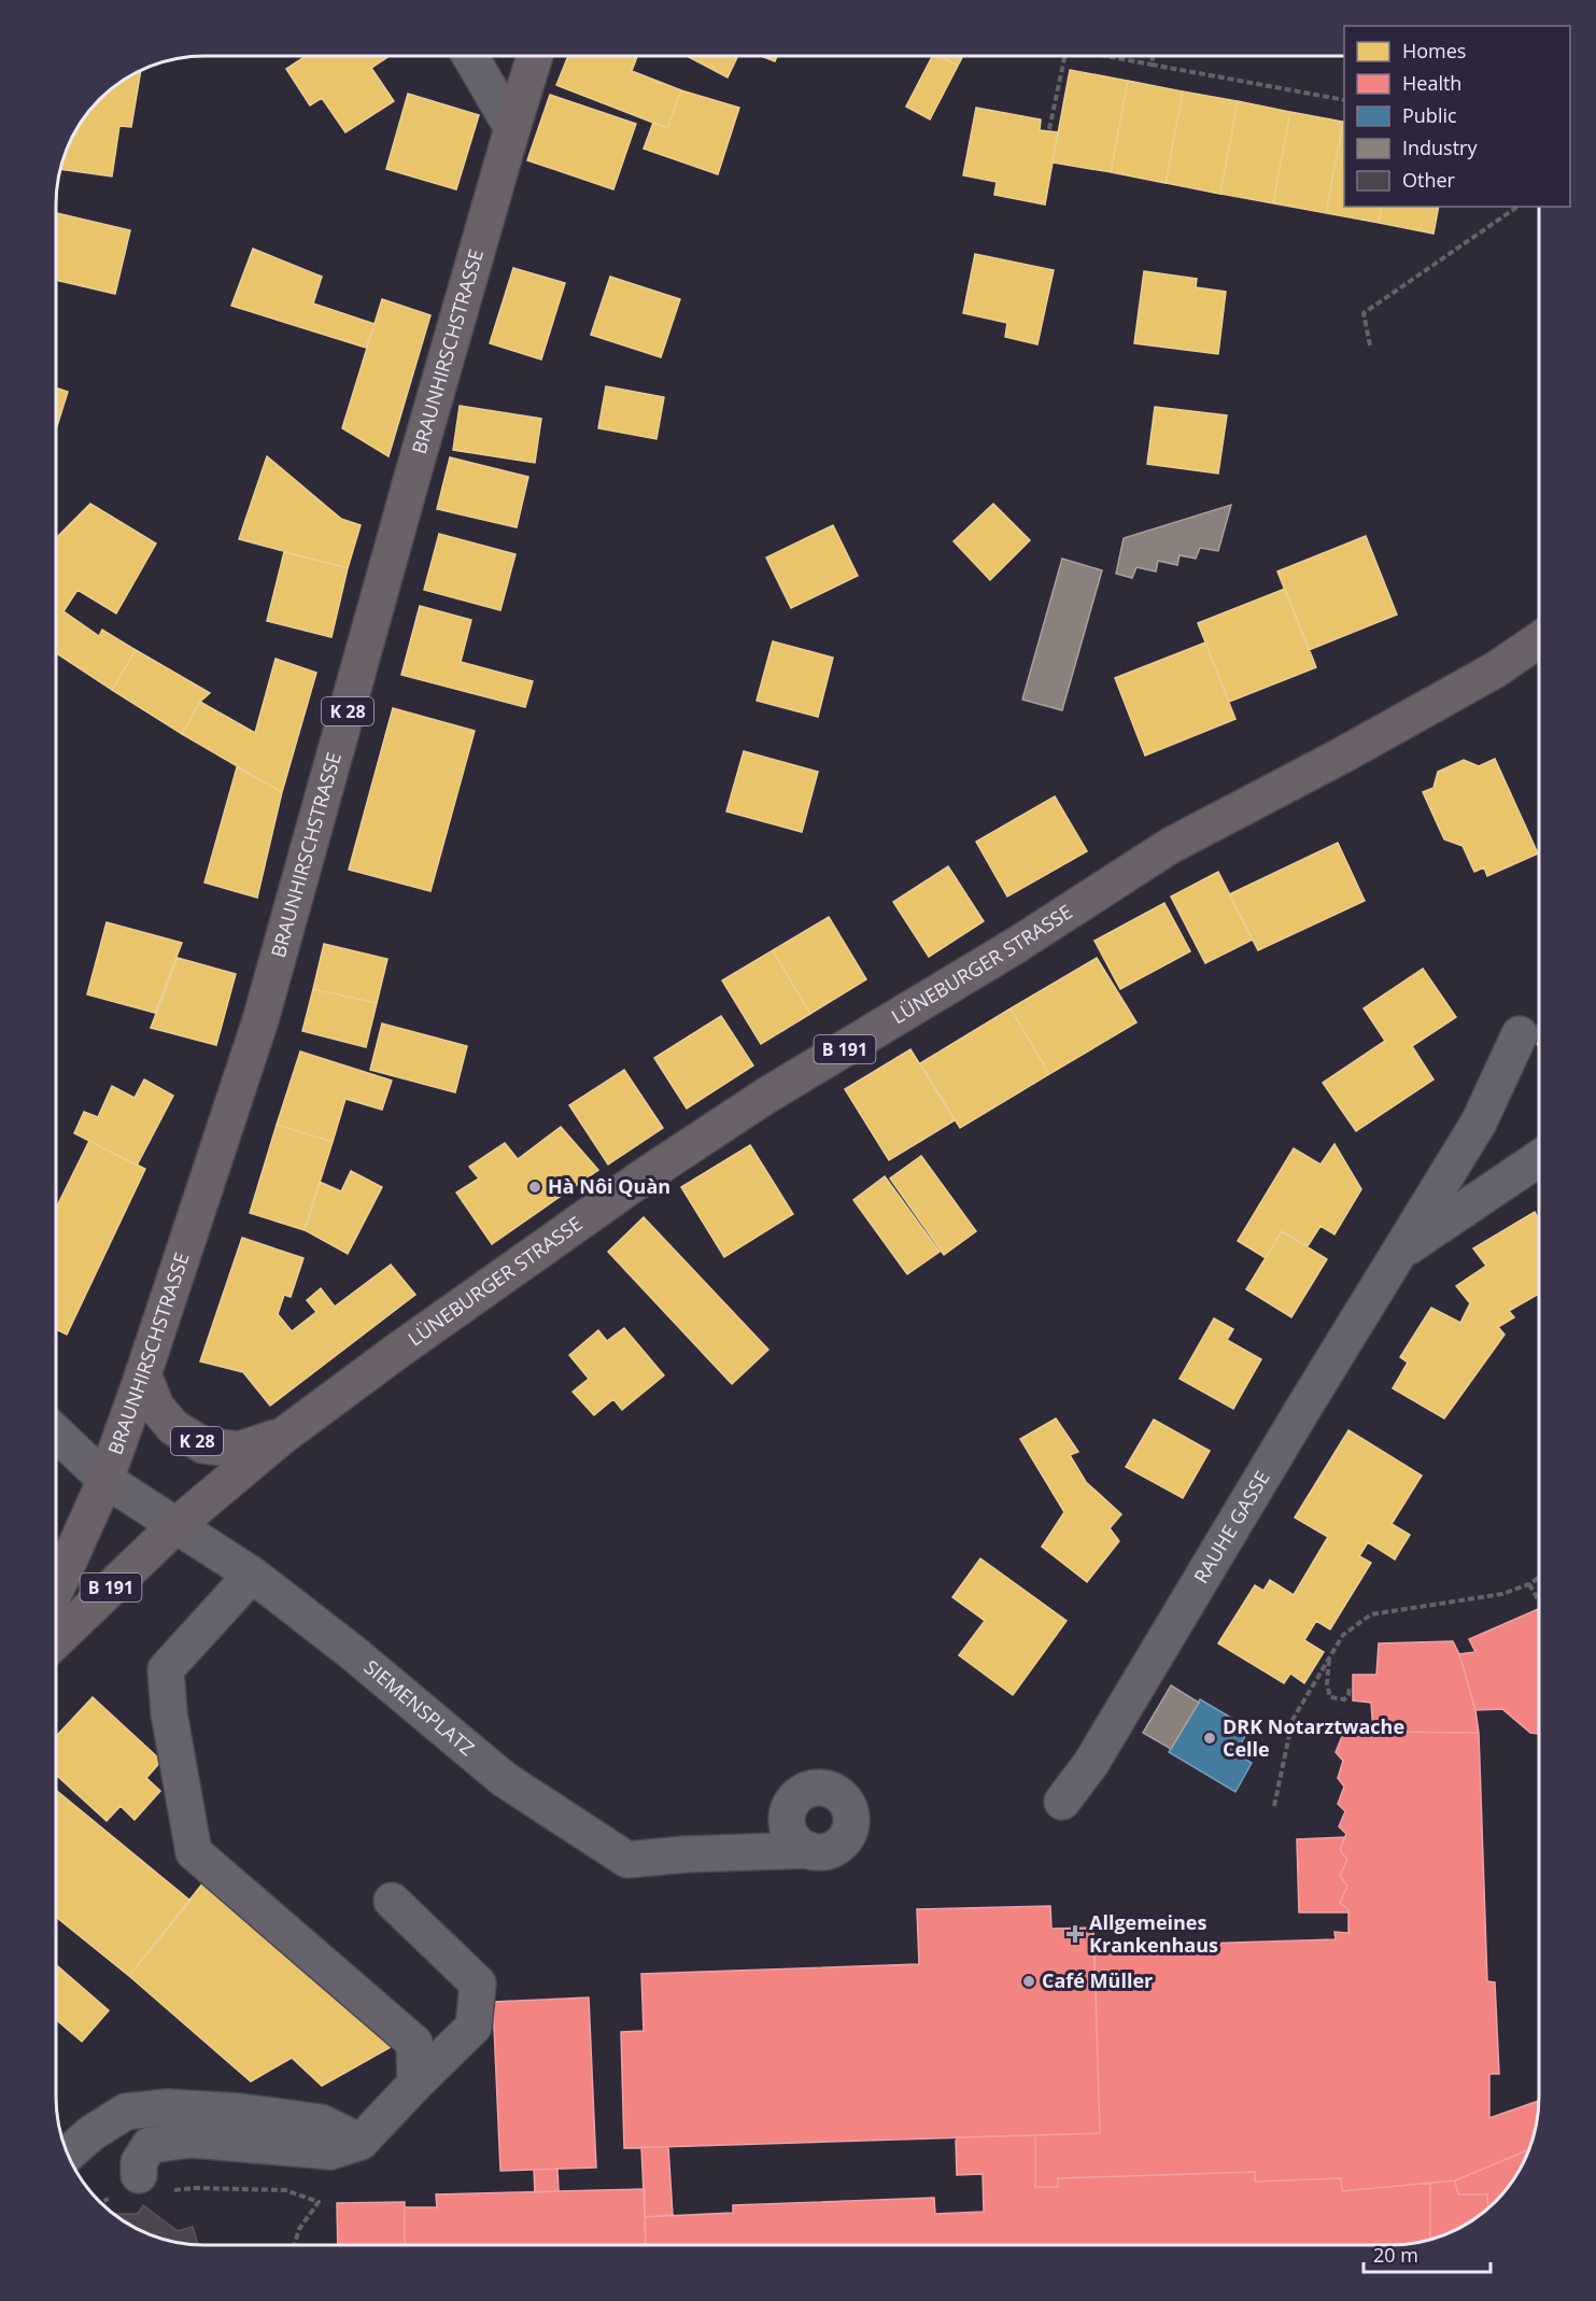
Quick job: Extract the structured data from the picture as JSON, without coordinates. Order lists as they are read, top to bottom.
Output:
{
  "streets": {
    "main road": [
      "BRAUNHIRSCHSTRASSE",
      "K 28",
      "LÜNEBURGER STRASSE",
      "B 191"
    ],
    "street": ["RAUHE GASSE", "SIEMENSPLATZ"]
  },
  "crossings": [
    ["BRAUNHIRSCHSTRASSE", "K 28"],
    ["BRAUNHIRSCHSTRASSE", "SIEMENSPLATZ"],
    ["K 28", "LÜNEBURGER STRASSE"],
    ["LÜNEBURGER STRASSE", "SIEMENSPLATZ"]
  ],
  "places": {
    "other": ["Hà Nôi Quàn", "DRK Notarztwache Celle", "Café Müller"],
    "health": ["Allgemeines Krankenhaus"]
  },
  "legend": [
    "Homes",
    "Health",
    "Public",
    "Industry",
    "Other"
  ],
  "scale_bar": "20 m"
}
